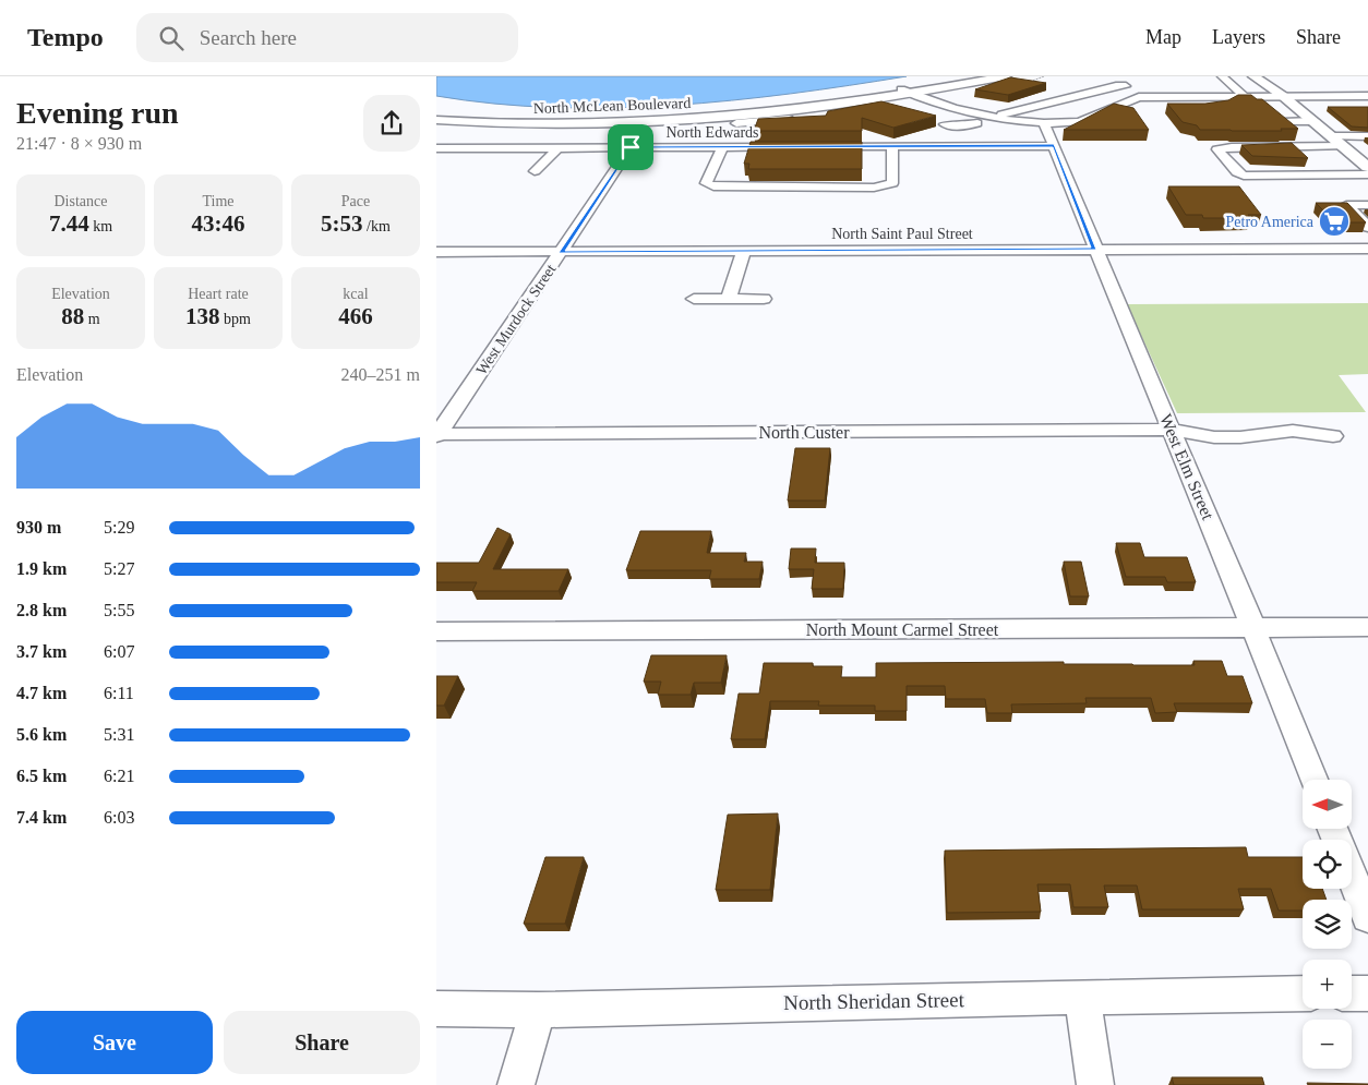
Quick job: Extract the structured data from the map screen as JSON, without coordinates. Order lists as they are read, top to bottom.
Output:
{
  "streets": {
    "main road": ["North McLean Boulevard"],
    "street": [
      "North Edwards",
      "North Saint Paul Street",
      "West Murdock Street",
      "North Custer",
      "West Elm Street",
      "North Mount Carmel Street",
      "North Sheridan Street"
    ]
  },
  "crossings": [
    ["North Edwards", "West Murdock Street"],
    ["North Saint Paul Street", "West Murdock Street"],
    ["North Saint Paul Street", "West Elm Street"],
    ["West Murdock Street", "North Custer"],
    ["North Custer", "West Elm Street"],
    ["West Elm Street", "North Mount Carmel Street"]
  ],
  "places": {
    "supermarket": ["Petro America"]
  },
  "north": "left",
  "page": {
    "header": "Tempo",
    "search": "Search here",
    "nav": ["Map", "Layers", "Share"],
    "heading": ["Evening run", "21:47 · 8 × 930 m"],
    "stats": [
      ["Distance", "7.44 km"],
      ["Time", "43:46"],
      ["Pace", "5:53 /km"],
      ["Elevation", "88 m"],
      ["Heart rate", "138 bpm"],
      ["kcal", "466"]
    ],
    "chart": ["Elevation", "240–251 m"],
    "list": [
      {
        "name": "930 m",
        "note": "5:29"
      },
      {
        "name": "1.9 km",
        "note": "5:27"
      },
      {
        "name": "2.8 km",
        "note": "5:55"
      },
      {
        "name": "3.7 km",
        "note": "6:07"
      },
      {
        "name": "4.7 km",
        "note": "6:11"
      },
      {
        "name": "5.6 km",
        "note": "5:31"
      },
      {
        "name": "6.5 km",
        "note": "6:21"
      },
      {
        "name": "7.4 km",
        "note": "6:03"
      }
    ],
    "map_buttons": ["+", "−"],
    "buttons": ["Save", "Share"]
  }
}
